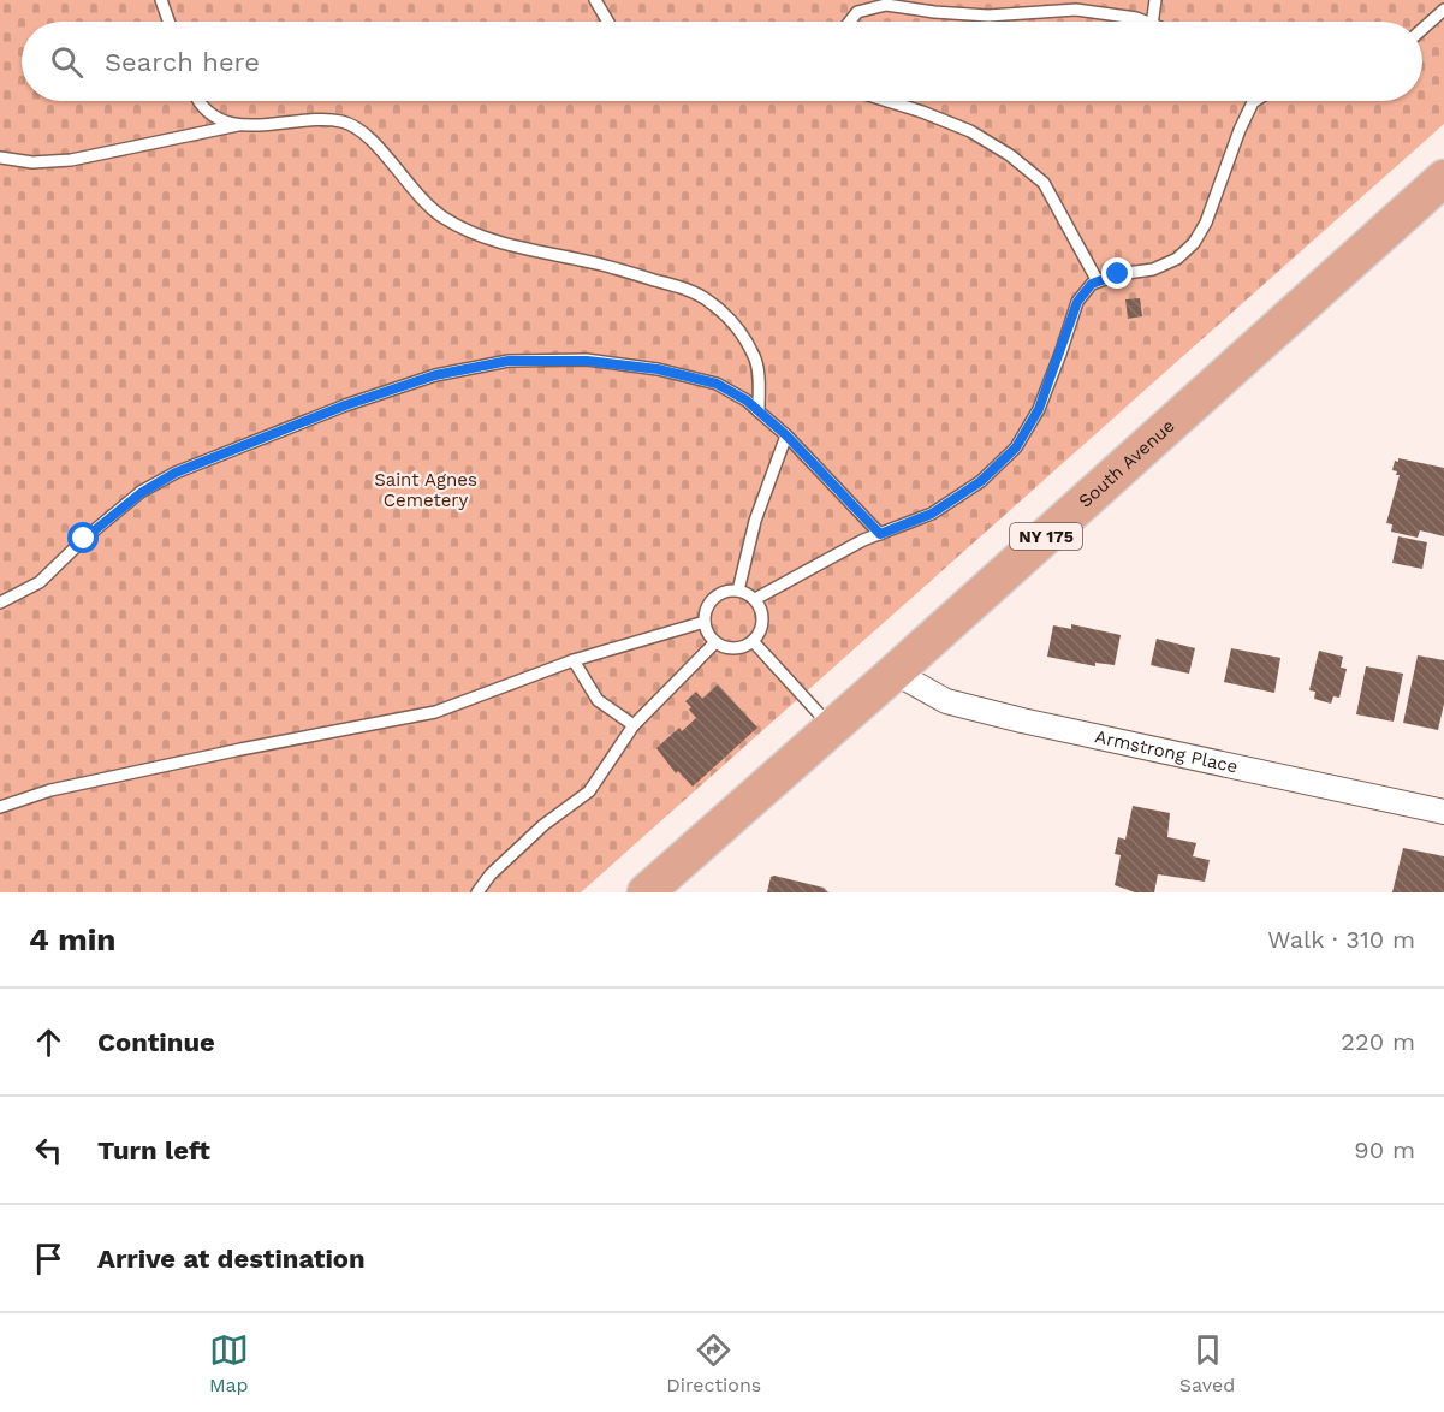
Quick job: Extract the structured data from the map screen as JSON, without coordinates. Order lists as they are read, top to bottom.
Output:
{
  "streets": {
    "main road": ["South Avenue", "NY 175"],
    "street": ["Armstrong Place"]
  },
  "crossings": [
    ["South Avenue", "Armstrong Place"]
  ],
  "parks": ["Saint Agnes Cemetery"],
  "page": {
    "search": "Search here",
    "heading": ["4 min", "Walk · 310 m"],
    "list": [
      ["Continue", "220 m"],
      ["Turn left", "90 m"],
      "Arrive at destination"
    ],
    "nav": ["Map", "Directions", "Saved"]
  }
}
